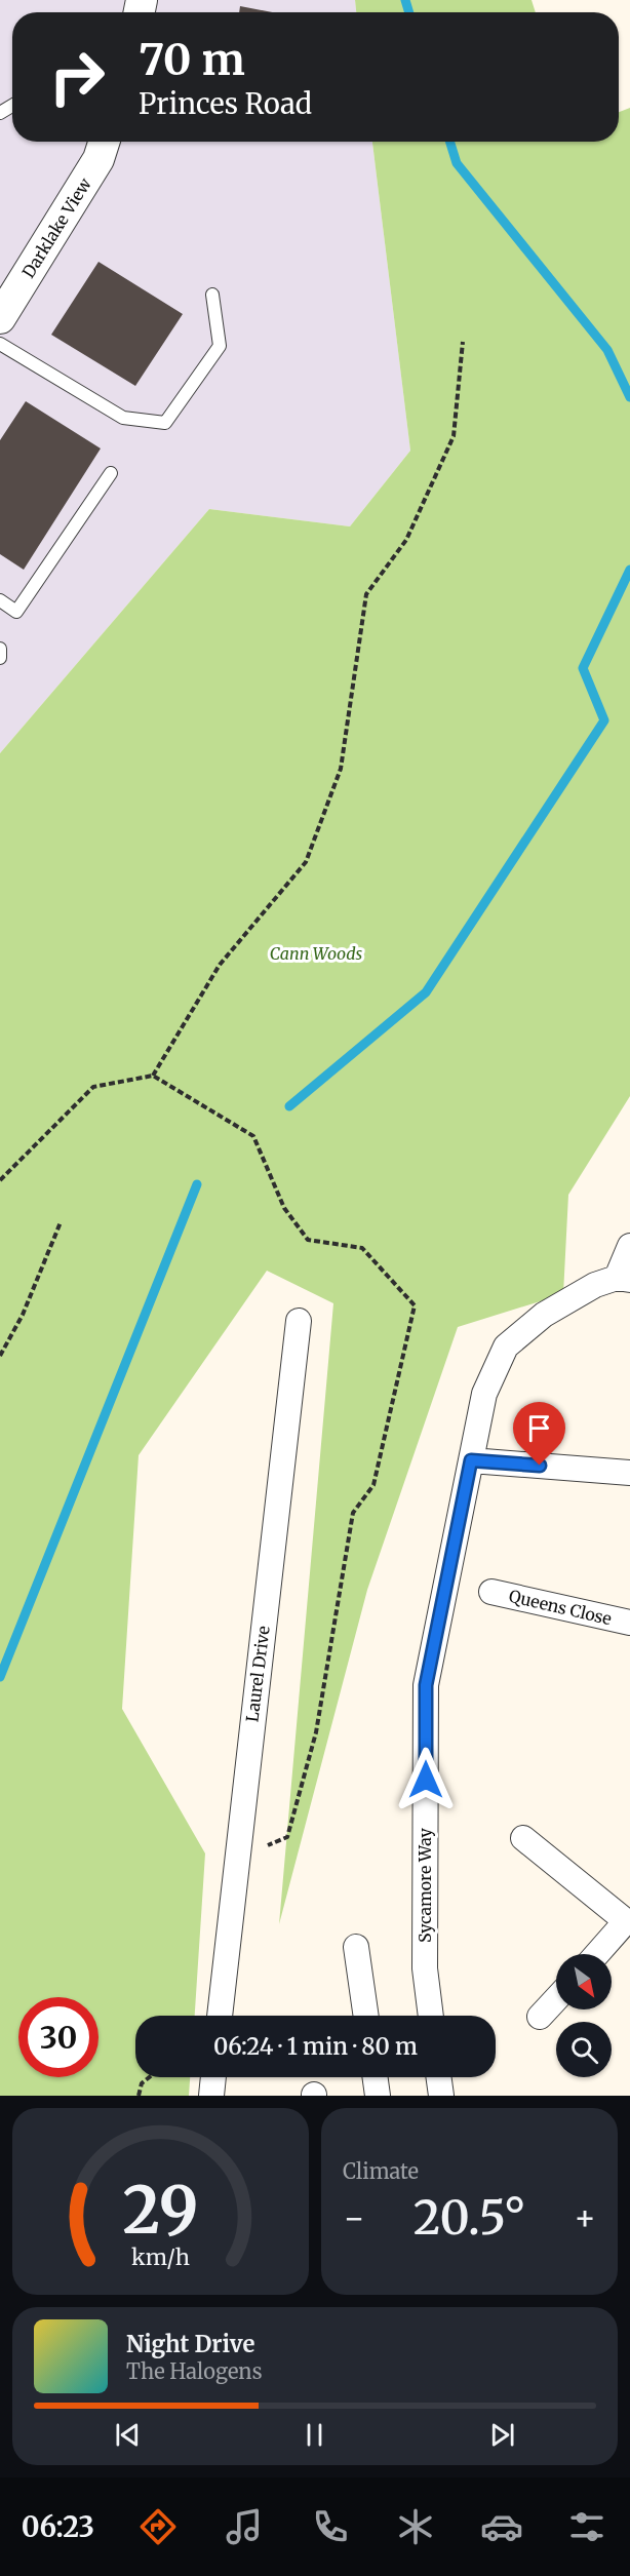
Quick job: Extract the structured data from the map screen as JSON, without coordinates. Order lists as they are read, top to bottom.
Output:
{
  "streets": {
    "street": [
      "Darklake View",
      "Queens Close",
      "Laurel Drive",
      "Sycamore Way"
    ]
  },
  "parks": ["Cann Woods"],
  "north": "bottom right",
  "page": {
    "turn": ["70 m", "Princes Road"],
    "limit": "30",
    "trip": "06:24 · 1 min · 80 m",
    "tile": "Climate",
    "heat": ["−", "20.5°", "+"],
    "song": ["Night Drive", "The Halogens"],
    "tabs": "06:23",
    "gauge": ["29", "km/h"]
  }
}
